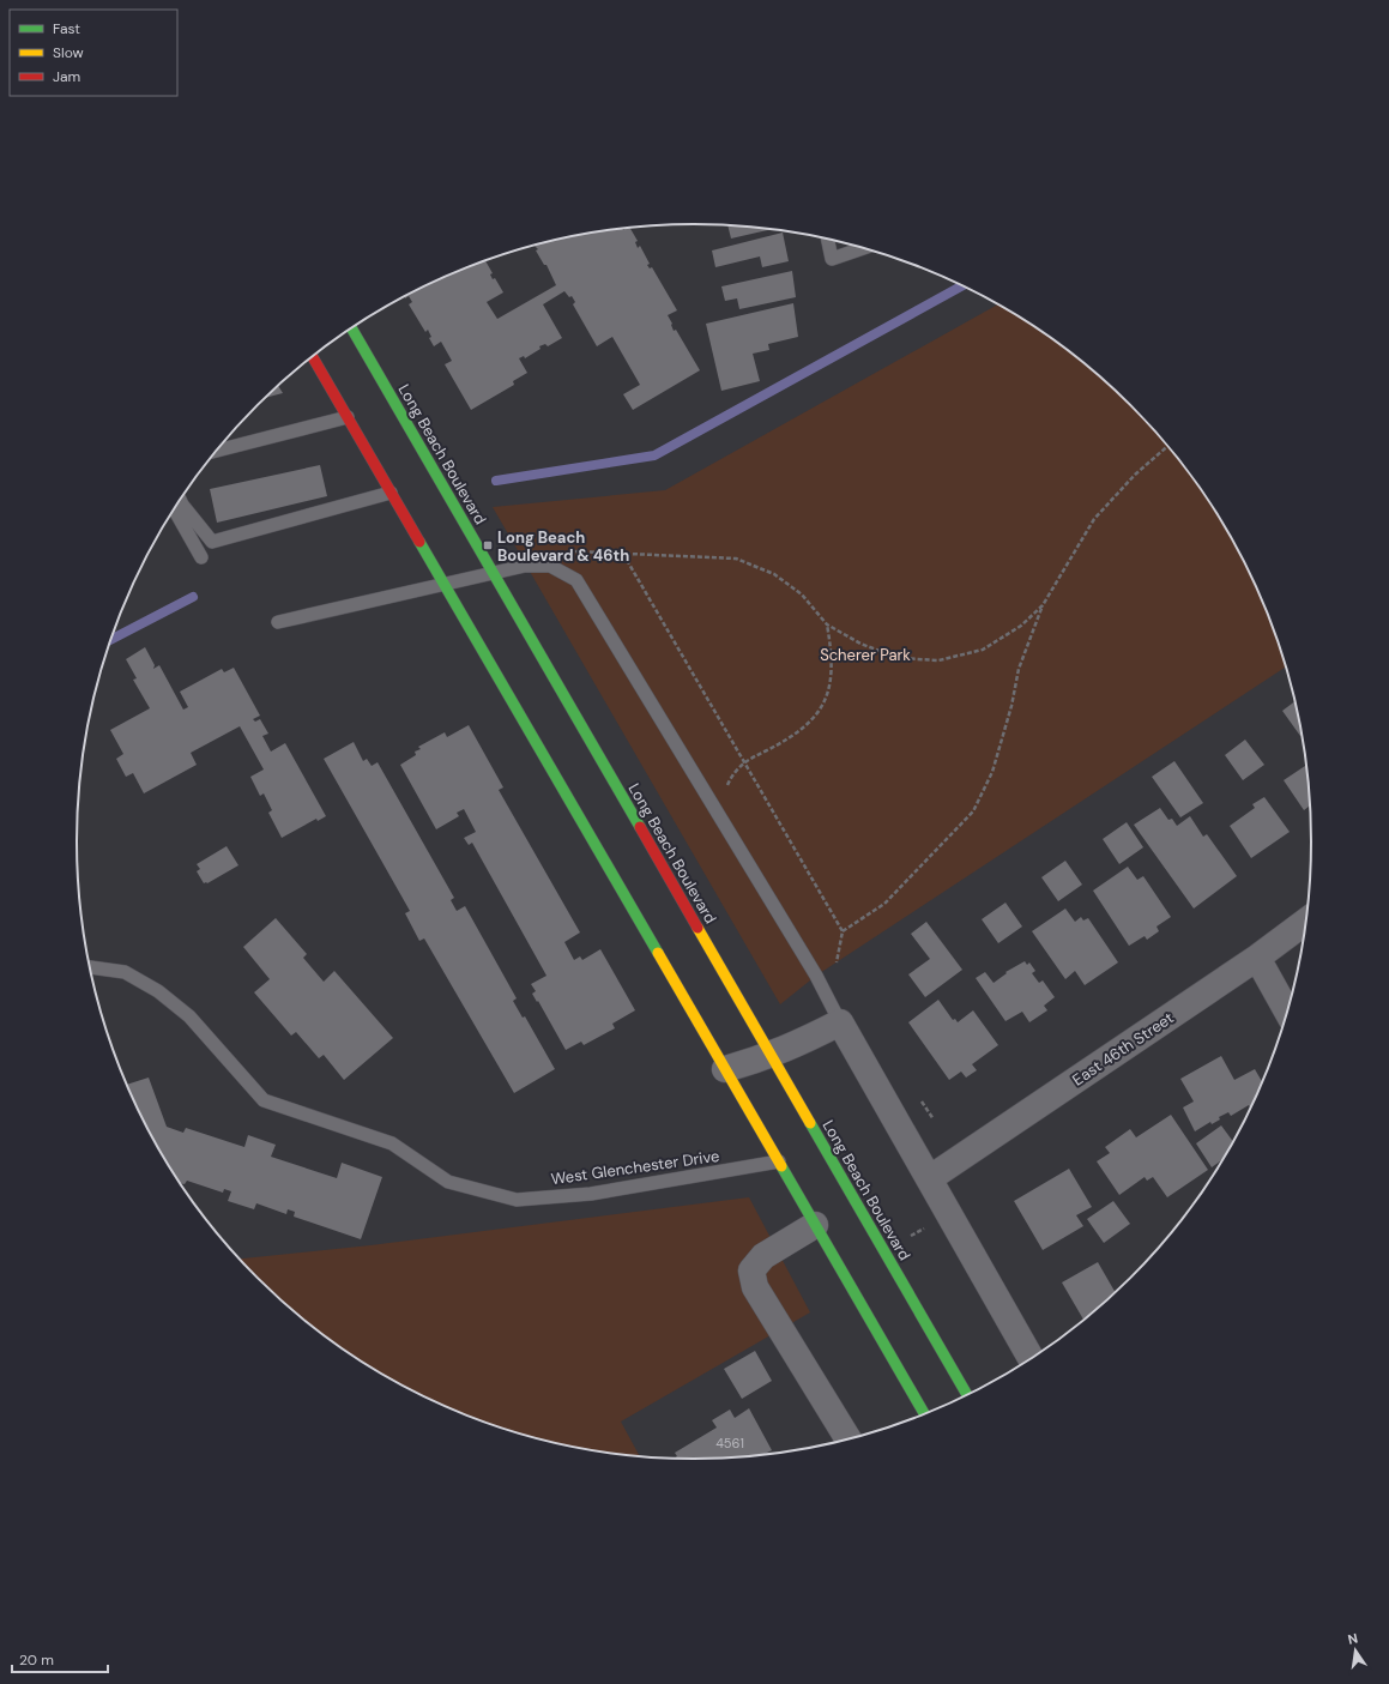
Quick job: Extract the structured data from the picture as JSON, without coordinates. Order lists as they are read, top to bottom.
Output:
{
  "streets": {
    "main road": ["Long Beach Boulevard"],
    "street": ["East 46th Street"],
    "lane": ["West Glenchester Drive"]
  },
  "parks": ["Scherer Park"],
  "places": {
    "transit": ["Long Beach Boulevard & 46th"]
  },
  "house_numbers": ["4561"],
  "legend": ["Fast", "Slow", "Jam"],
  "scale_bar": "20 m",
  "north": "top"
}
